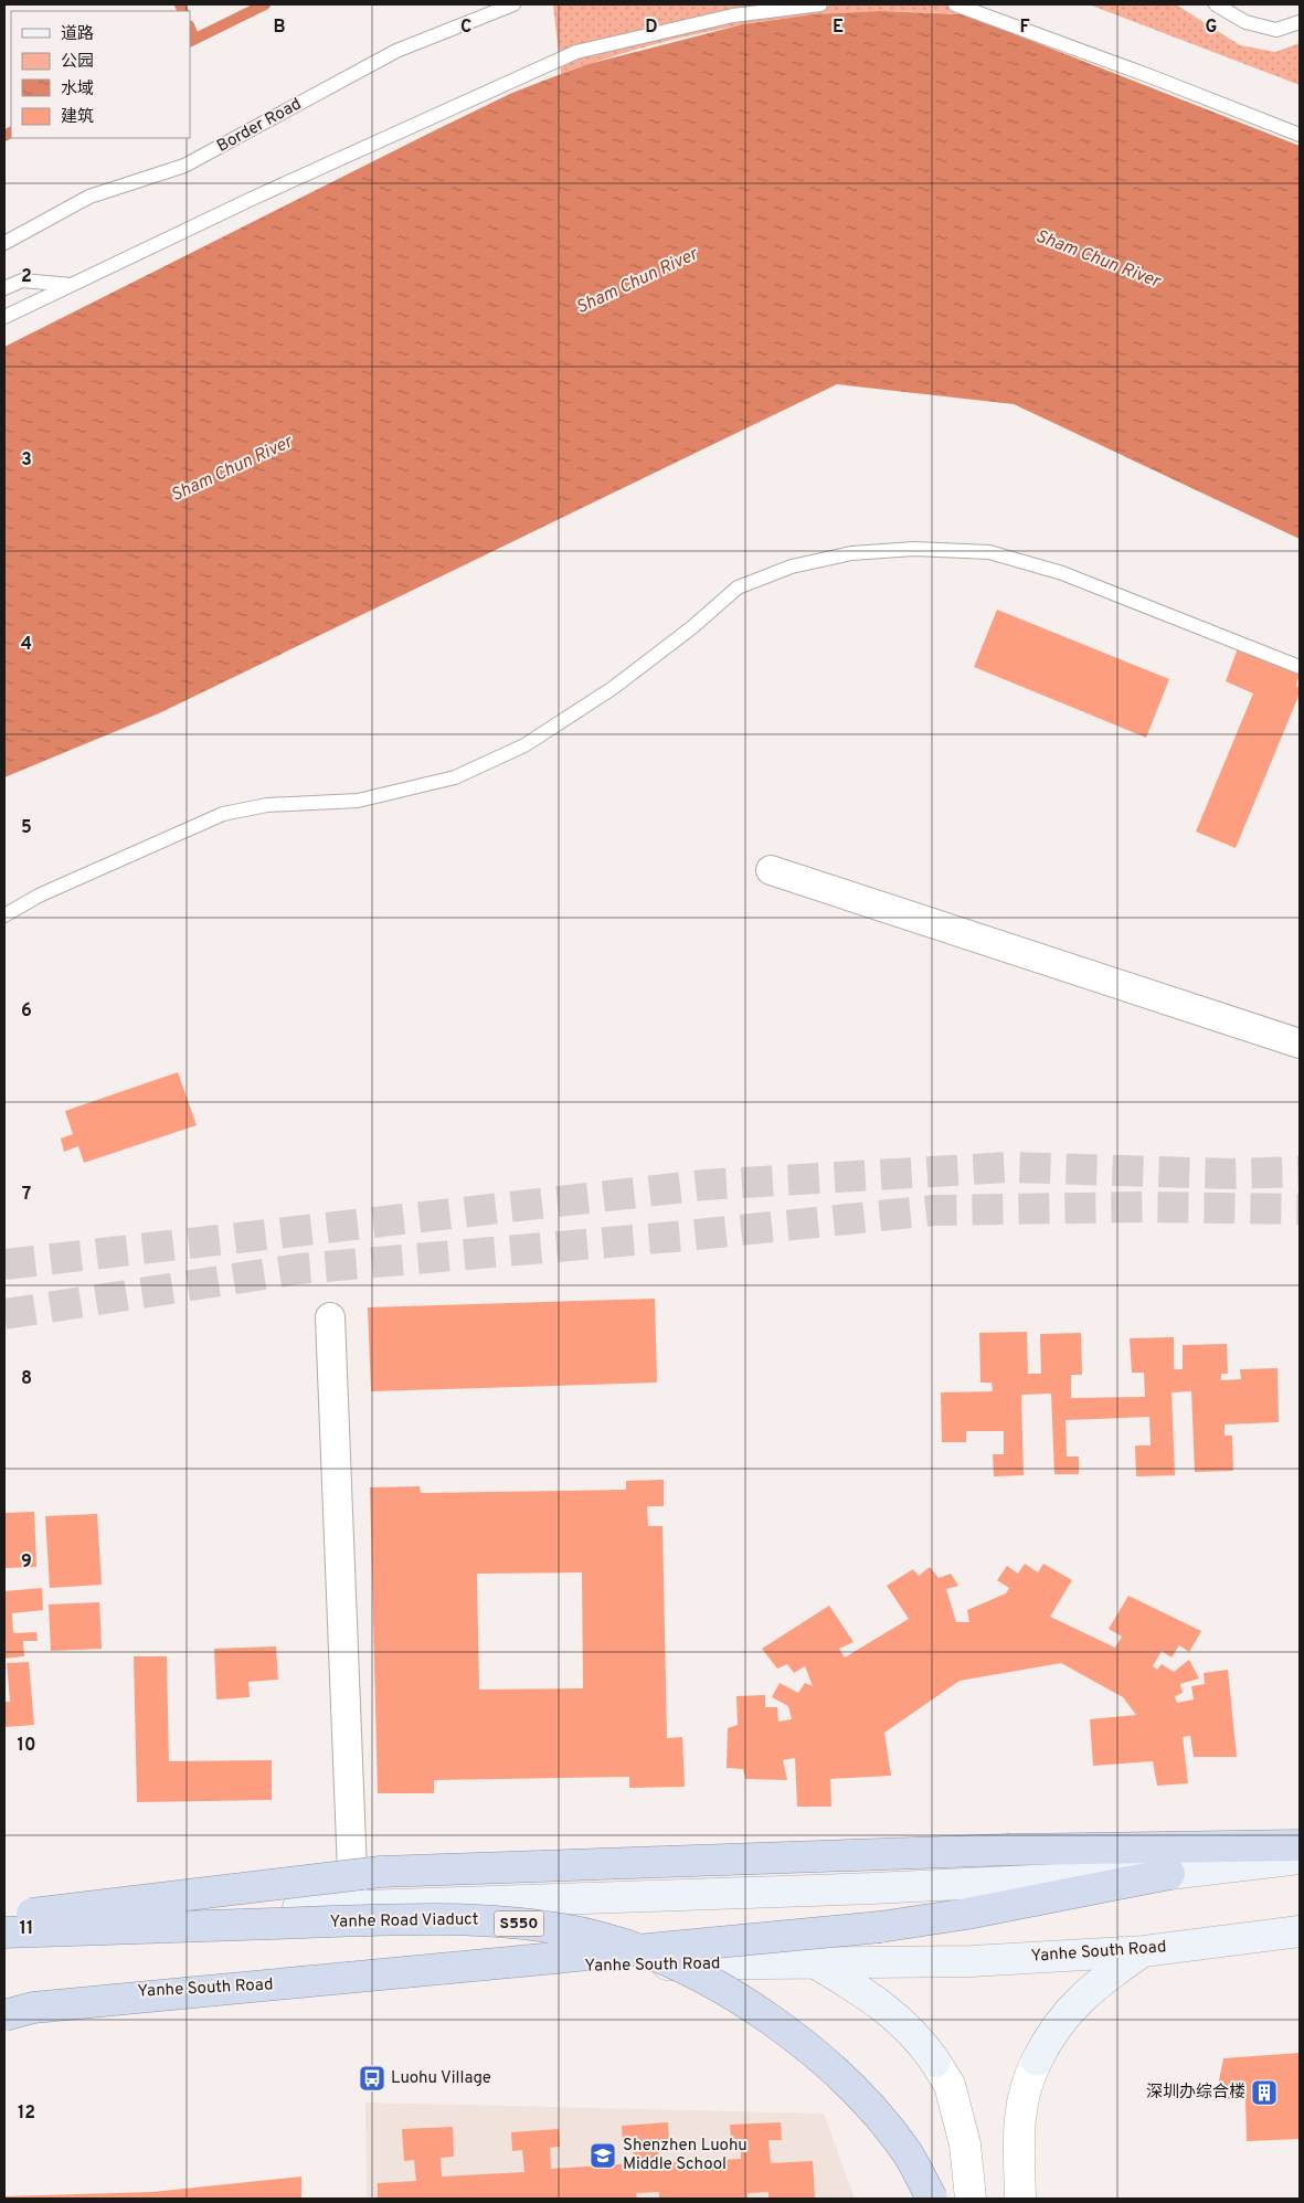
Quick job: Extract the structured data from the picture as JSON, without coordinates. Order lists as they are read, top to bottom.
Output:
{
  "streets": {
    "highway": ["Yanhe Road Viaduct", "S550"],
    "main road": ["Yanhe South Road"],
    "lane": ["Border Road"]
  },
  "water": ["Sham Chun River"],
  "places": {
    "bus stop": ["Luohu Village"],
    "building": ["深圳办综合楼"],
    "school or university": ["Shenzhen Luohu Middle School"]
  },
  "legend": [
    "道路",
    "公园",
    "水域",
    "建筑"
  ],
  "grid": {
    "columns": [
      "B",
      "C",
      "D",
      "E",
      "F",
      "G"
    ],
    "rows": [
      "2",
      "3",
      "4",
      "5",
      "6",
      "7",
      "8",
      "9",
      "10",
      "11",
      "12"
    ]
  }
}
